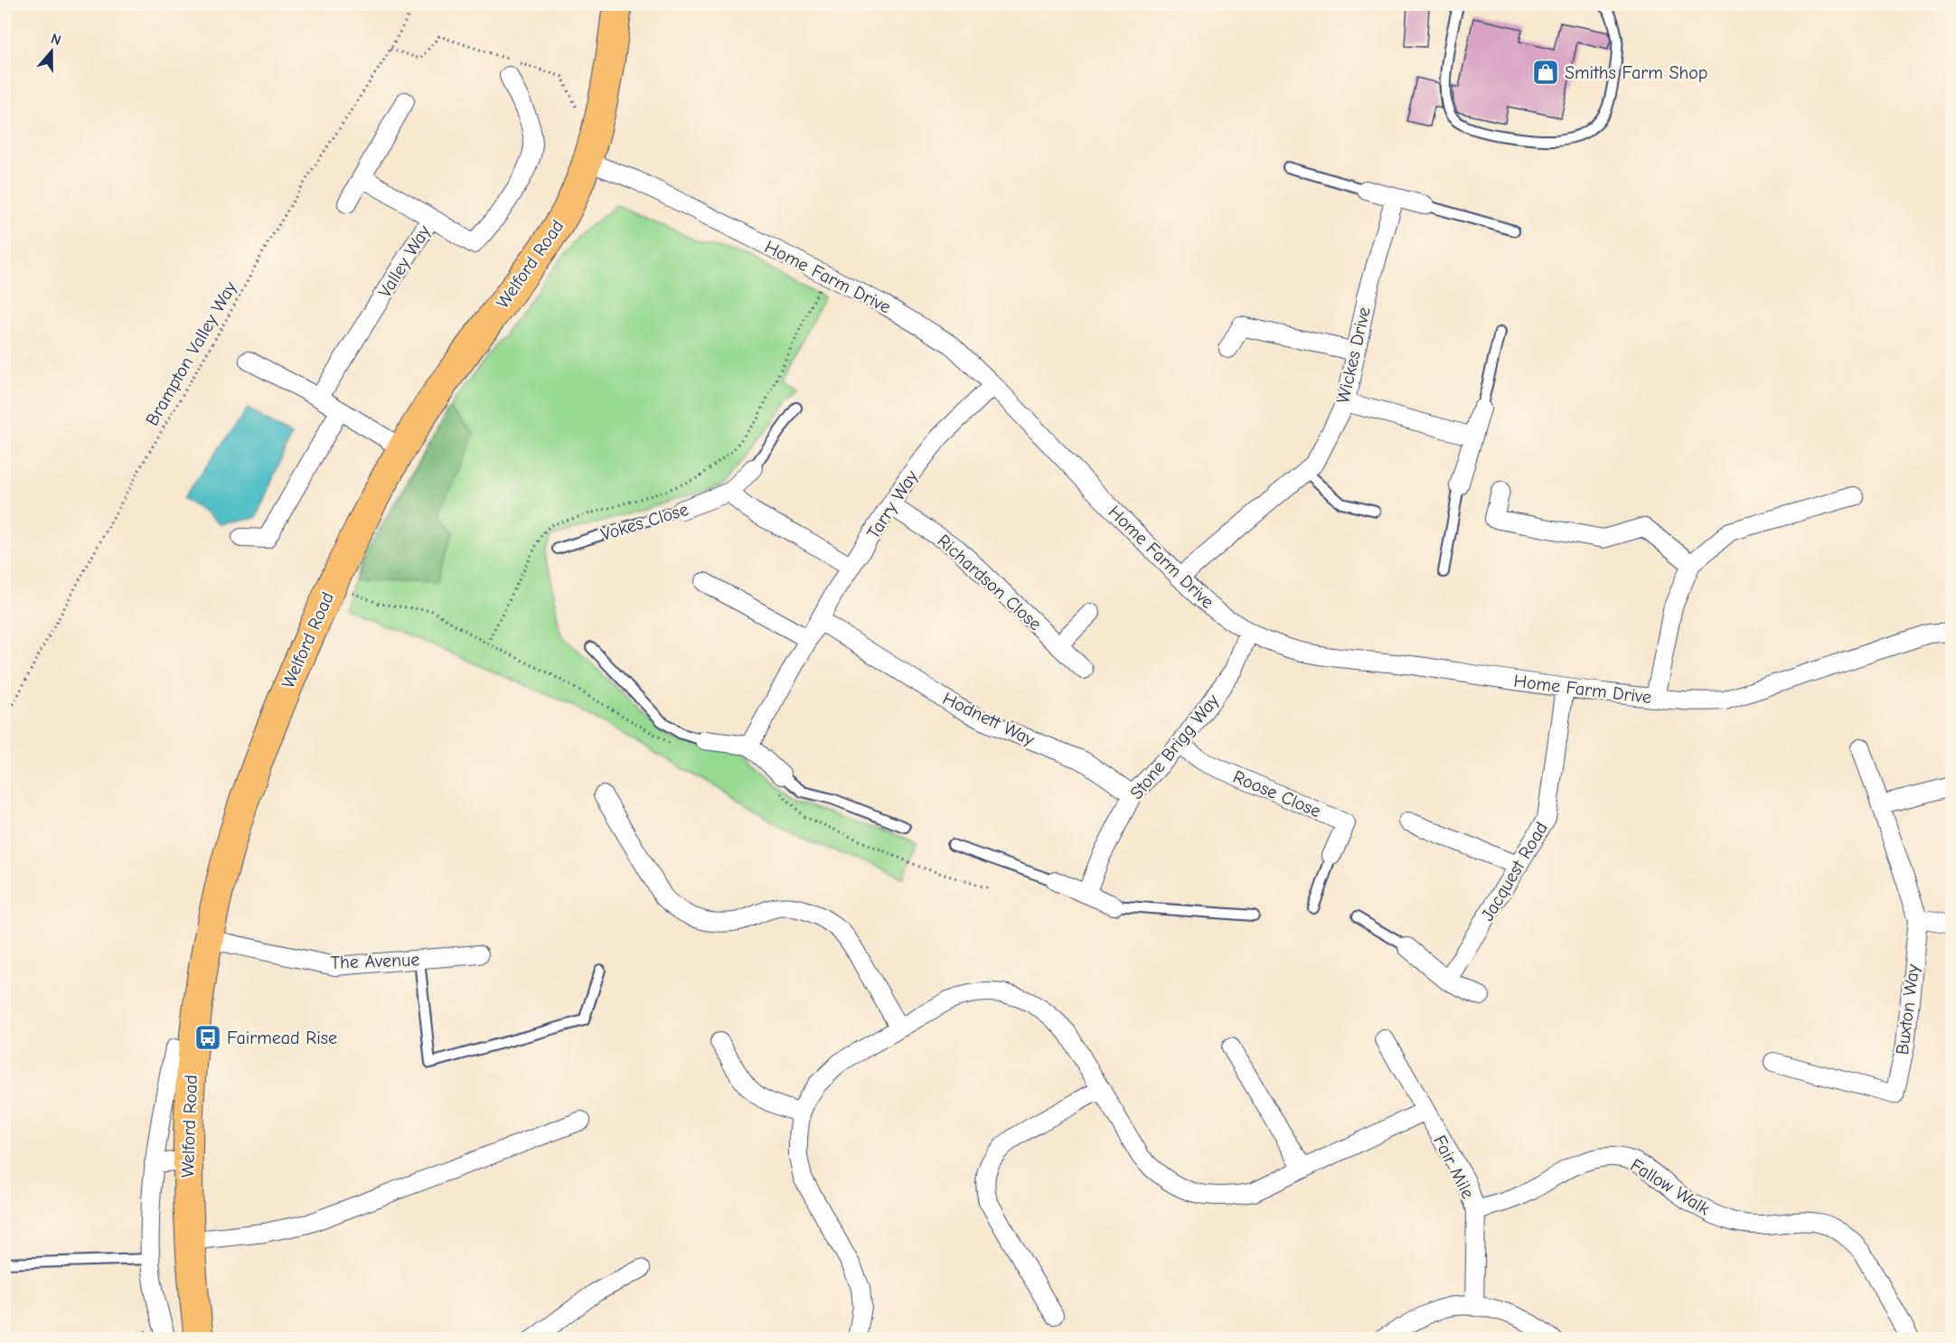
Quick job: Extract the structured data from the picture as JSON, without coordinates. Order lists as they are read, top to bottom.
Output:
{
  "streets": {
    "main road": ["Welford Road"],
    "street": [
      "Valley Way",
      "Home Farm Drive",
      "Wickes Drive",
      "Tarry Way",
      "Vokes Close",
      "Richardson Close",
      "Hodnett Way",
      "Stone Brigg Way",
      "Roose Close",
      "Jacquest Road",
      "The Avenue",
      "Buxton Way",
      "Fair Mile",
      "Fallow Walk"
    ],
    "path": ["Brampton Valley Way"]
  },
  "crossings": [
    ["Welford Road", "Home Farm Drive"],
    ["Welford Road", "The Avenue"],
    ["Home Farm Drive", "Wickes Drive"],
    ["Home Farm Drive", "Tarry Way"],
    ["Home Farm Drive", "Stone Brigg Way"],
    ["Home Farm Drive", "Jacquest Road"],
    ["Tarry Way", "Richardson Close"],
    ["Tarry Way", "Hodnett Way"],
    ["Hodnett Way", "Stone Brigg Way"],
    ["Stone Brigg Way", "Roose Close"],
    ["Fair Mile", "Fallow Walk"]
  ],
  "places": {
    "shop": ["Smiths Farm Shop"],
    "bus stop": ["Fairmead Rise"]
  },
  "north": "top"
}
